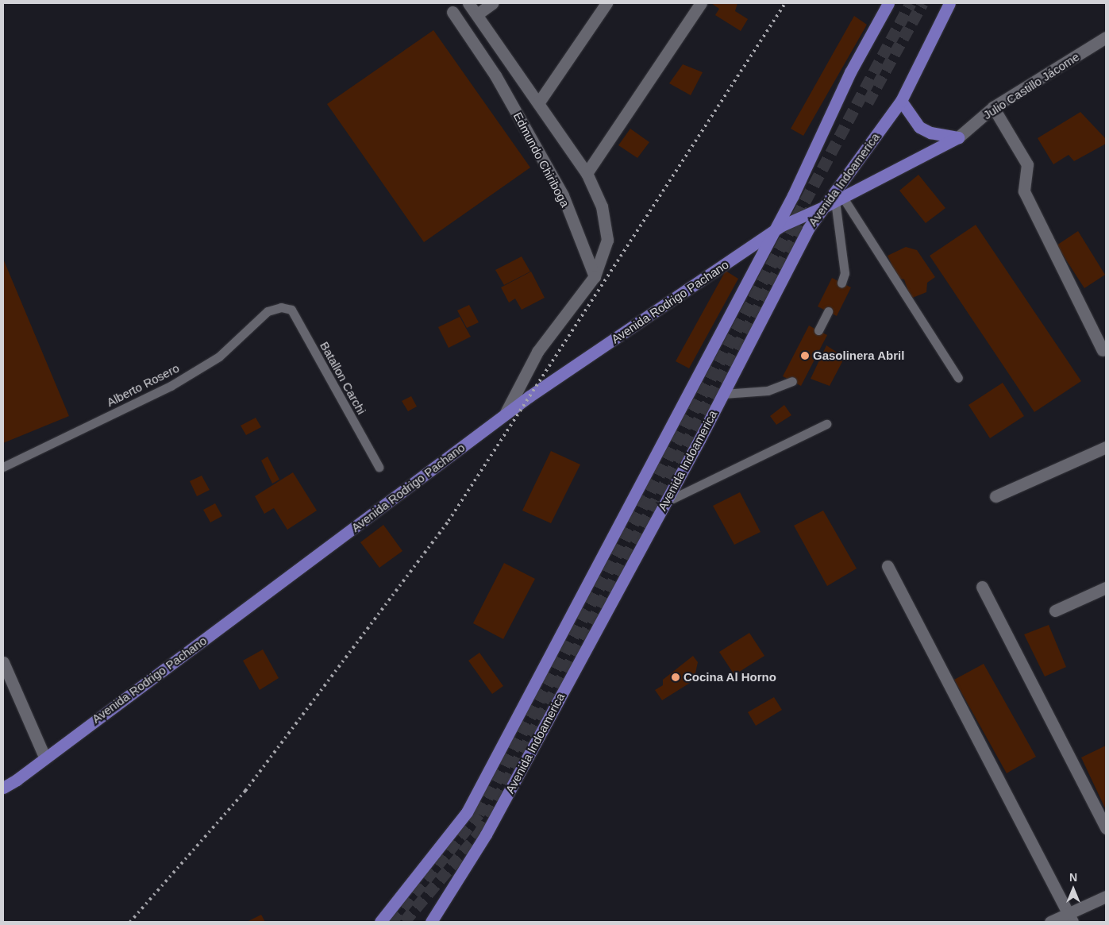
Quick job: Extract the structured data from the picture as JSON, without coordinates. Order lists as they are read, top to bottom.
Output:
{
  "streets": {
    "main road": ["Avenida Indoamerica", "Avenida Rodrigo Pachano"],
    "street": ["Julio Castillo Jácome", "Edmundo Chiriboga"],
    "lane": ["Batallon Carchi", "Alberto Rosero"]
  },
  "crossings": [
    ["Julio Castillo Jácome", "Avenida Rodrigo Pachano"],
    ["Avenida Indoamerica", "Avenida Rodrigo Pachano"],
    ["Batallon Carchi", "Alberto Rosero"]
  ],
  "places": ["Gasolinera Abril", "Cocina Al Horno"],
  "north": "top"
}
